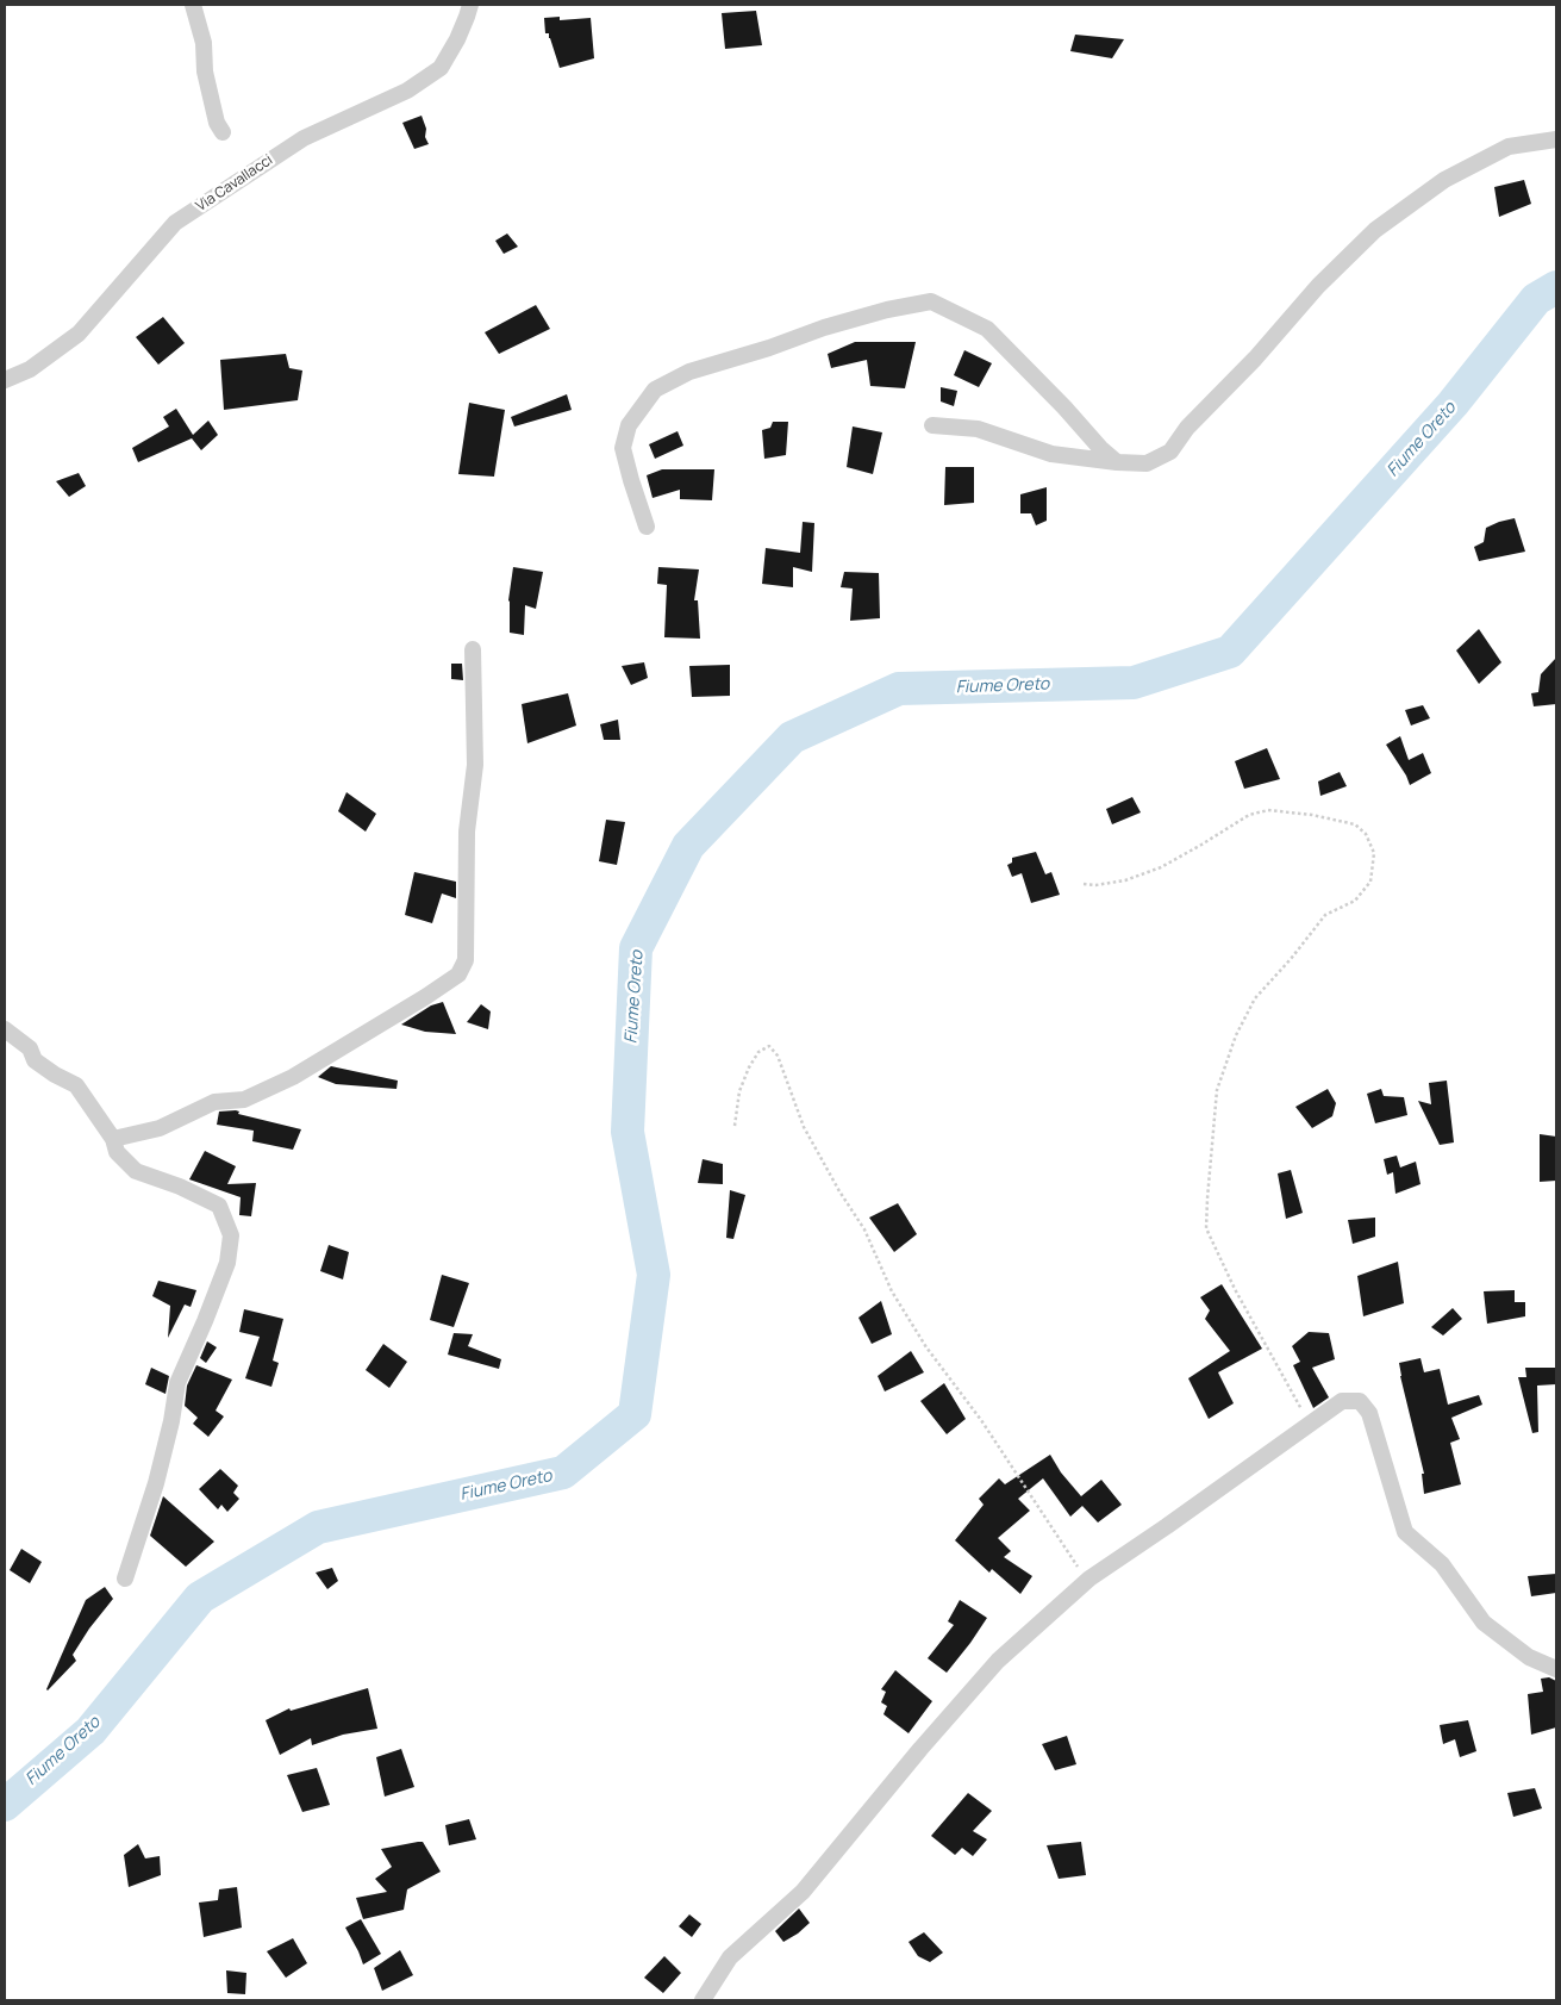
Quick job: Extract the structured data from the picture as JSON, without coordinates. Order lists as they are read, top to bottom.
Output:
{
  "streets": {
    "street": ["Via Cavallacci"]
  },
  "water": ["Fiume Oreto"]
}
